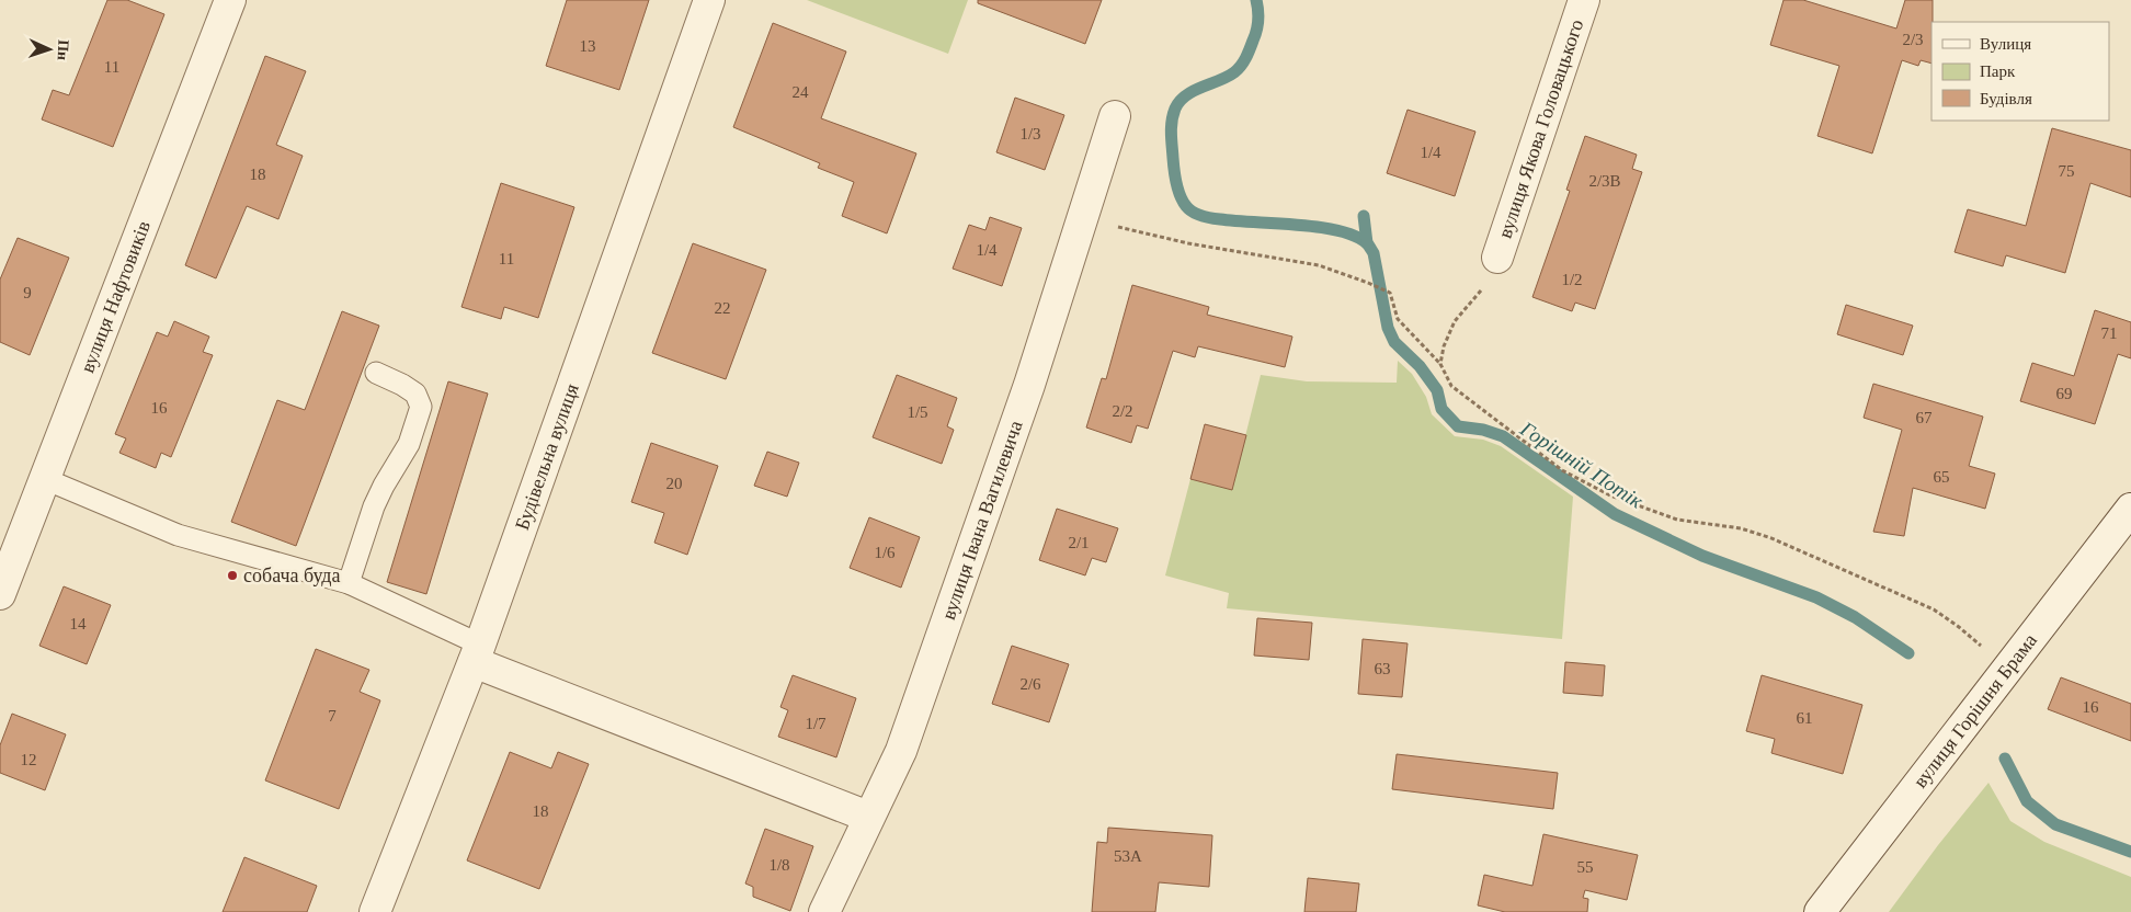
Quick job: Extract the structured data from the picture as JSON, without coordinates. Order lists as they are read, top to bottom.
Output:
{
  "streets": {
    "street": [
      "вулиця Якова Головацького",
      "вулиця Нафтовиків",
      "Будівельна вулиця",
      "вулиця Івана Вагилевича",
      "вулиця Горішня Брама"
    ]
  },
  "water": ["Горішній Потік"],
  "places": ["собача буда"],
  "house_numbers": [
    "2/3",
    "13",
    "11",
    "24",
    "1/3",
    "1/4",
    "75",
    "18",
    "2/3В",
    "1/4",
    "11",
    "1/2",
    "9",
    "22",
    "71",
    "69",
    "16",
    "2/2",
    "1/5",
    "67",
    "65",
    "20",
    "2/1",
    "1/6",
    "14",
    "63",
    "2/6",
    "16",
    "7",
    "61",
    "1/7",
    "12",
    "18",
    "53А",
    "1/8",
    "55"
  ],
  "legend": ["Вулиця", "Парк", "Будівля"],
  "north": "right"
}
